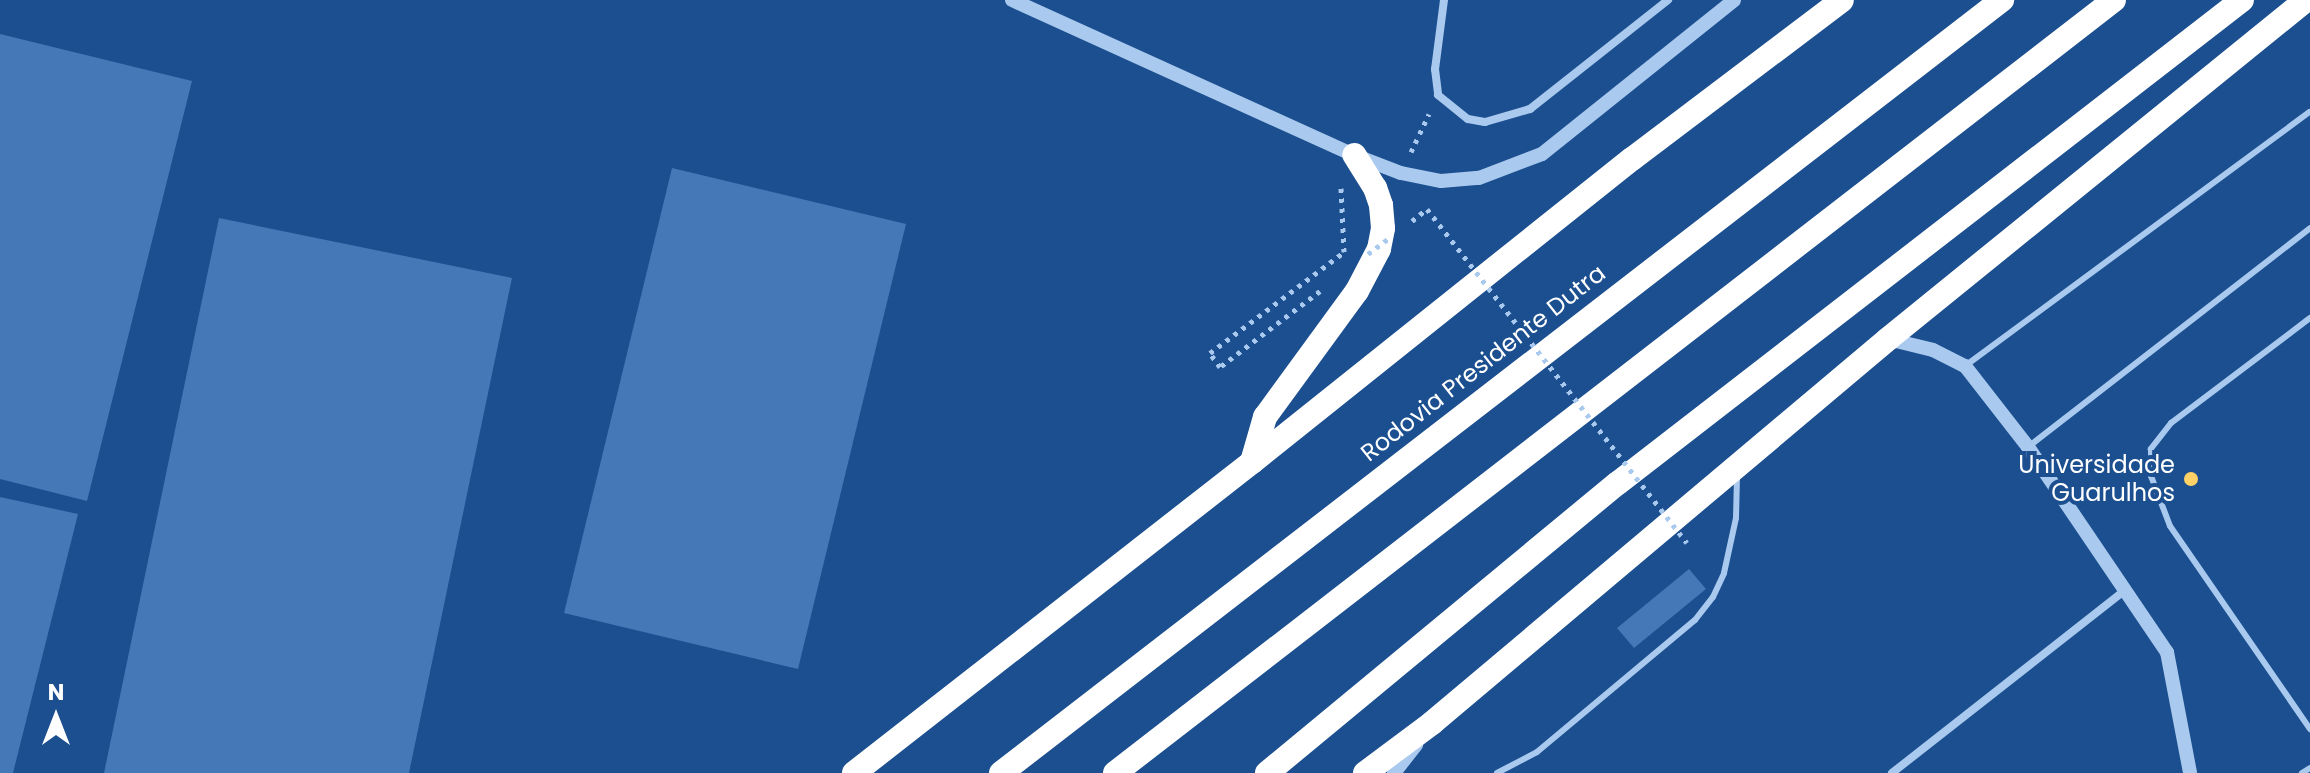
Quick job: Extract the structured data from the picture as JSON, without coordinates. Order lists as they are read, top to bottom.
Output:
{
  "streets": {
    "highway": ["Rodovia Presidente Dutra"]
  },
  "places": ["Universidade Guarulhos"],
  "north": "top"
}
